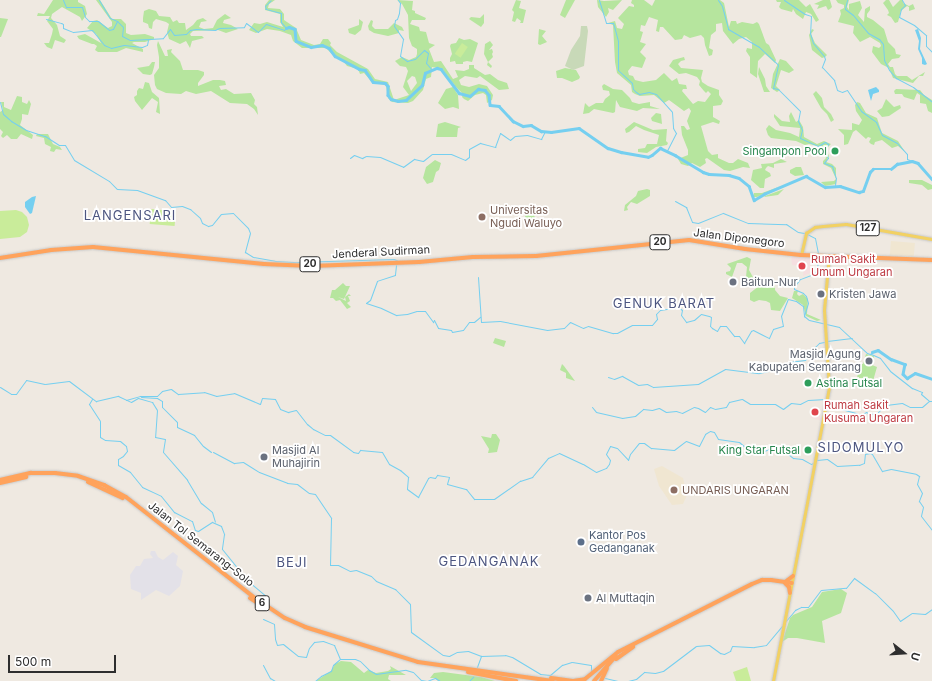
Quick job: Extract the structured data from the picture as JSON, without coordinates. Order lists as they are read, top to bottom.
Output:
{
  "streets": {
    "highway": [
      "Jalan Diponegoro",
      "20",
      "Jenderal Sudirman",
      "Jalan Tol Semarang–Solo",
      "6"
    ],
    "main road": ["127"]
  },
  "crossings": [
    ["127", "Jalan Diponegoro"],
    ["Jalan Diponegoro", "Jenderal Sudirman"]
  ],
  "districts": [
    "LANGENSARI",
    "GENUK BARAT",
    "SIDOMULYO",
    "GEDANGANAK",
    "BEJI"
  ],
  "places": [
    "Singampon Pool",
    "Universitas Ngudi Waluyo",
    "Rumah Sakit Umum Ungaran",
    "Baitun-Nur",
    "Kristen Jawa",
    "Masjid Agung Kabupaten Semarang",
    "Astina Futsal",
    "Rumah Sakit Kusuma Ungaran",
    "King Star Futsal",
    "Masjid Al Muhajirin",
    "UNDARIS UNGARAN",
    "Kantor Pos Gedanganak",
    "Al Muttaqin"
  ],
  "scale_bar": "500 m",
  "north": "right"
}
